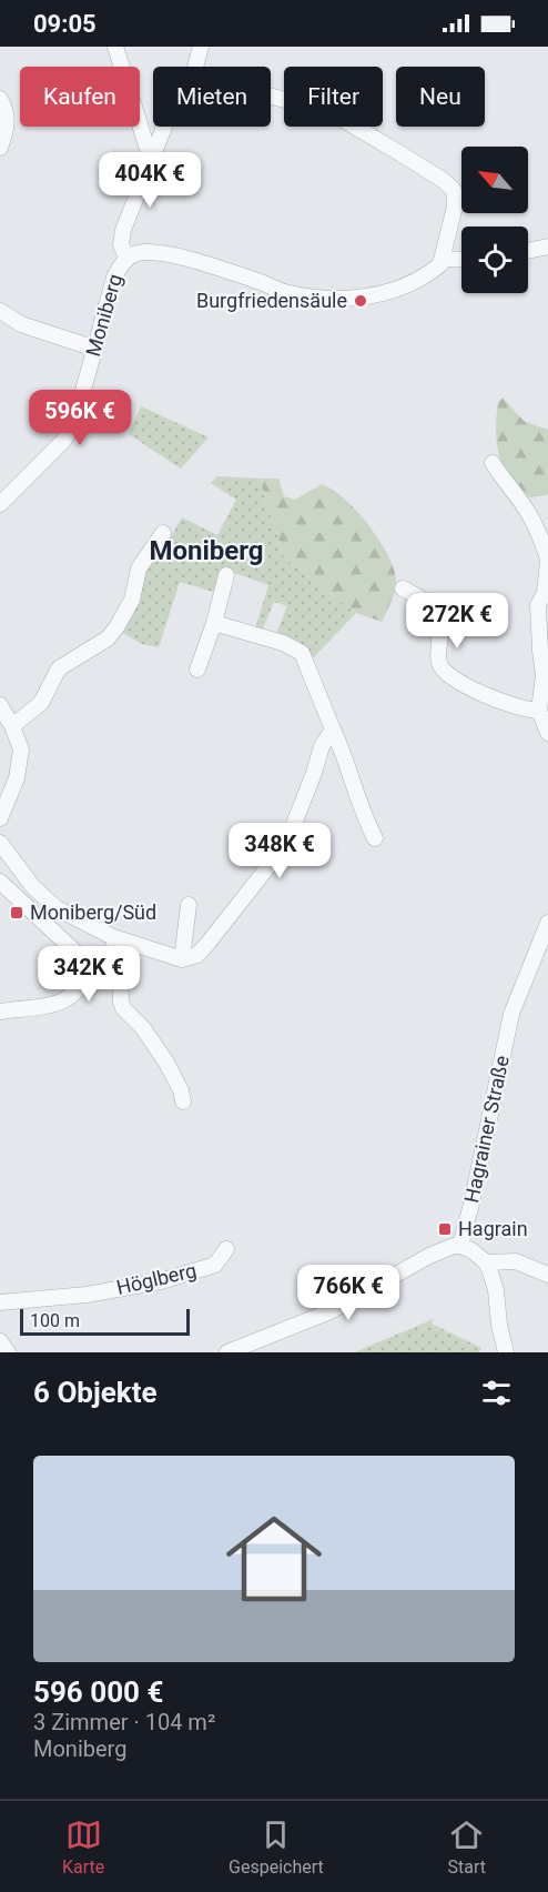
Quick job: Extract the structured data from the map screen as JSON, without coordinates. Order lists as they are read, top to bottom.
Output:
{
  "streets": {
    "street": ["Moniberg", "Hagrainer Straße", "Höglberg"]
  },
  "districts": ["Moniberg"],
  "places": {
    "other": ["Burgfriedensäule"],
    "transit": ["Moniberg/Süd", "Hagrain"]
  },
  "scale_bar": "100 m",
  "north": "top left",
  "page": {
    "status": "09:05",
    "chip": [
      "Kaufen",
      "Mieten",
      "Filter",
      "Neu"
    ],
    "price": [
      "404K €",
      "596K €",
      "272K €",
      "348K €",
      "342K €",
      "766K €"
    ],
    "scale": "100 m",
    "heading": "6 Objekte",
    "list": [
      {
        "name": "596 000 €",
        "note": "3 Zimmer · 104 m² · Moniberg"
      }
    ],
    "tabs": ["Karte", "Gespeichert", "Start"]
  }
}
